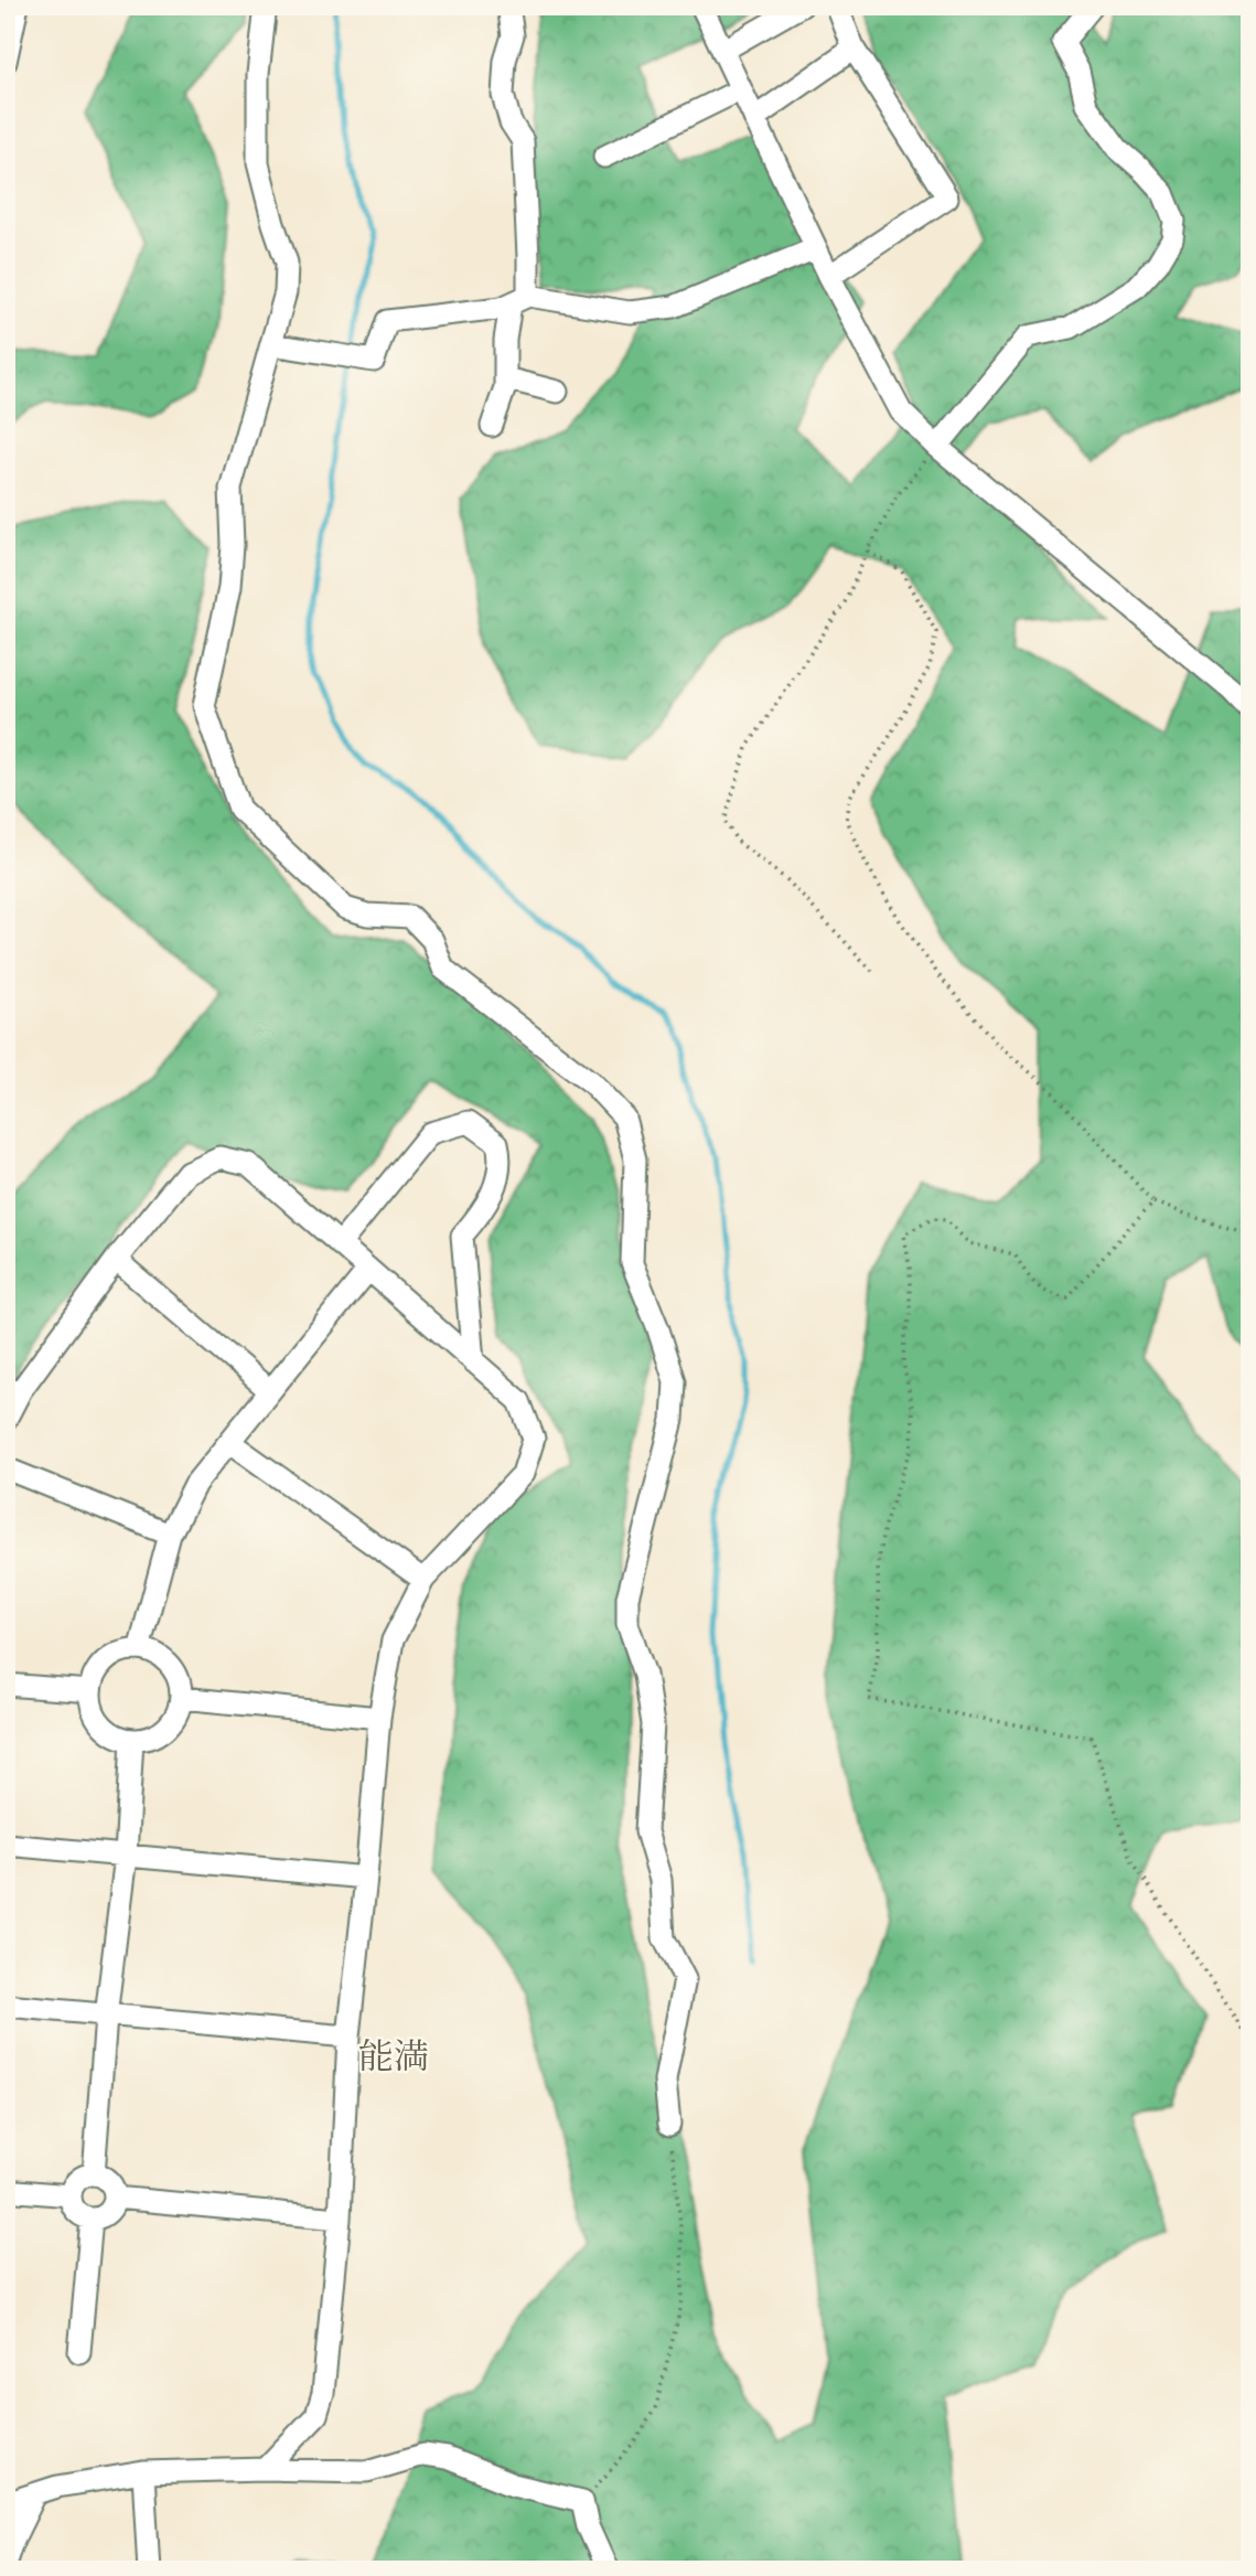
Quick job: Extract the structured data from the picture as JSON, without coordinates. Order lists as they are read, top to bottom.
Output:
{
  "districts": ["能満"]
}
